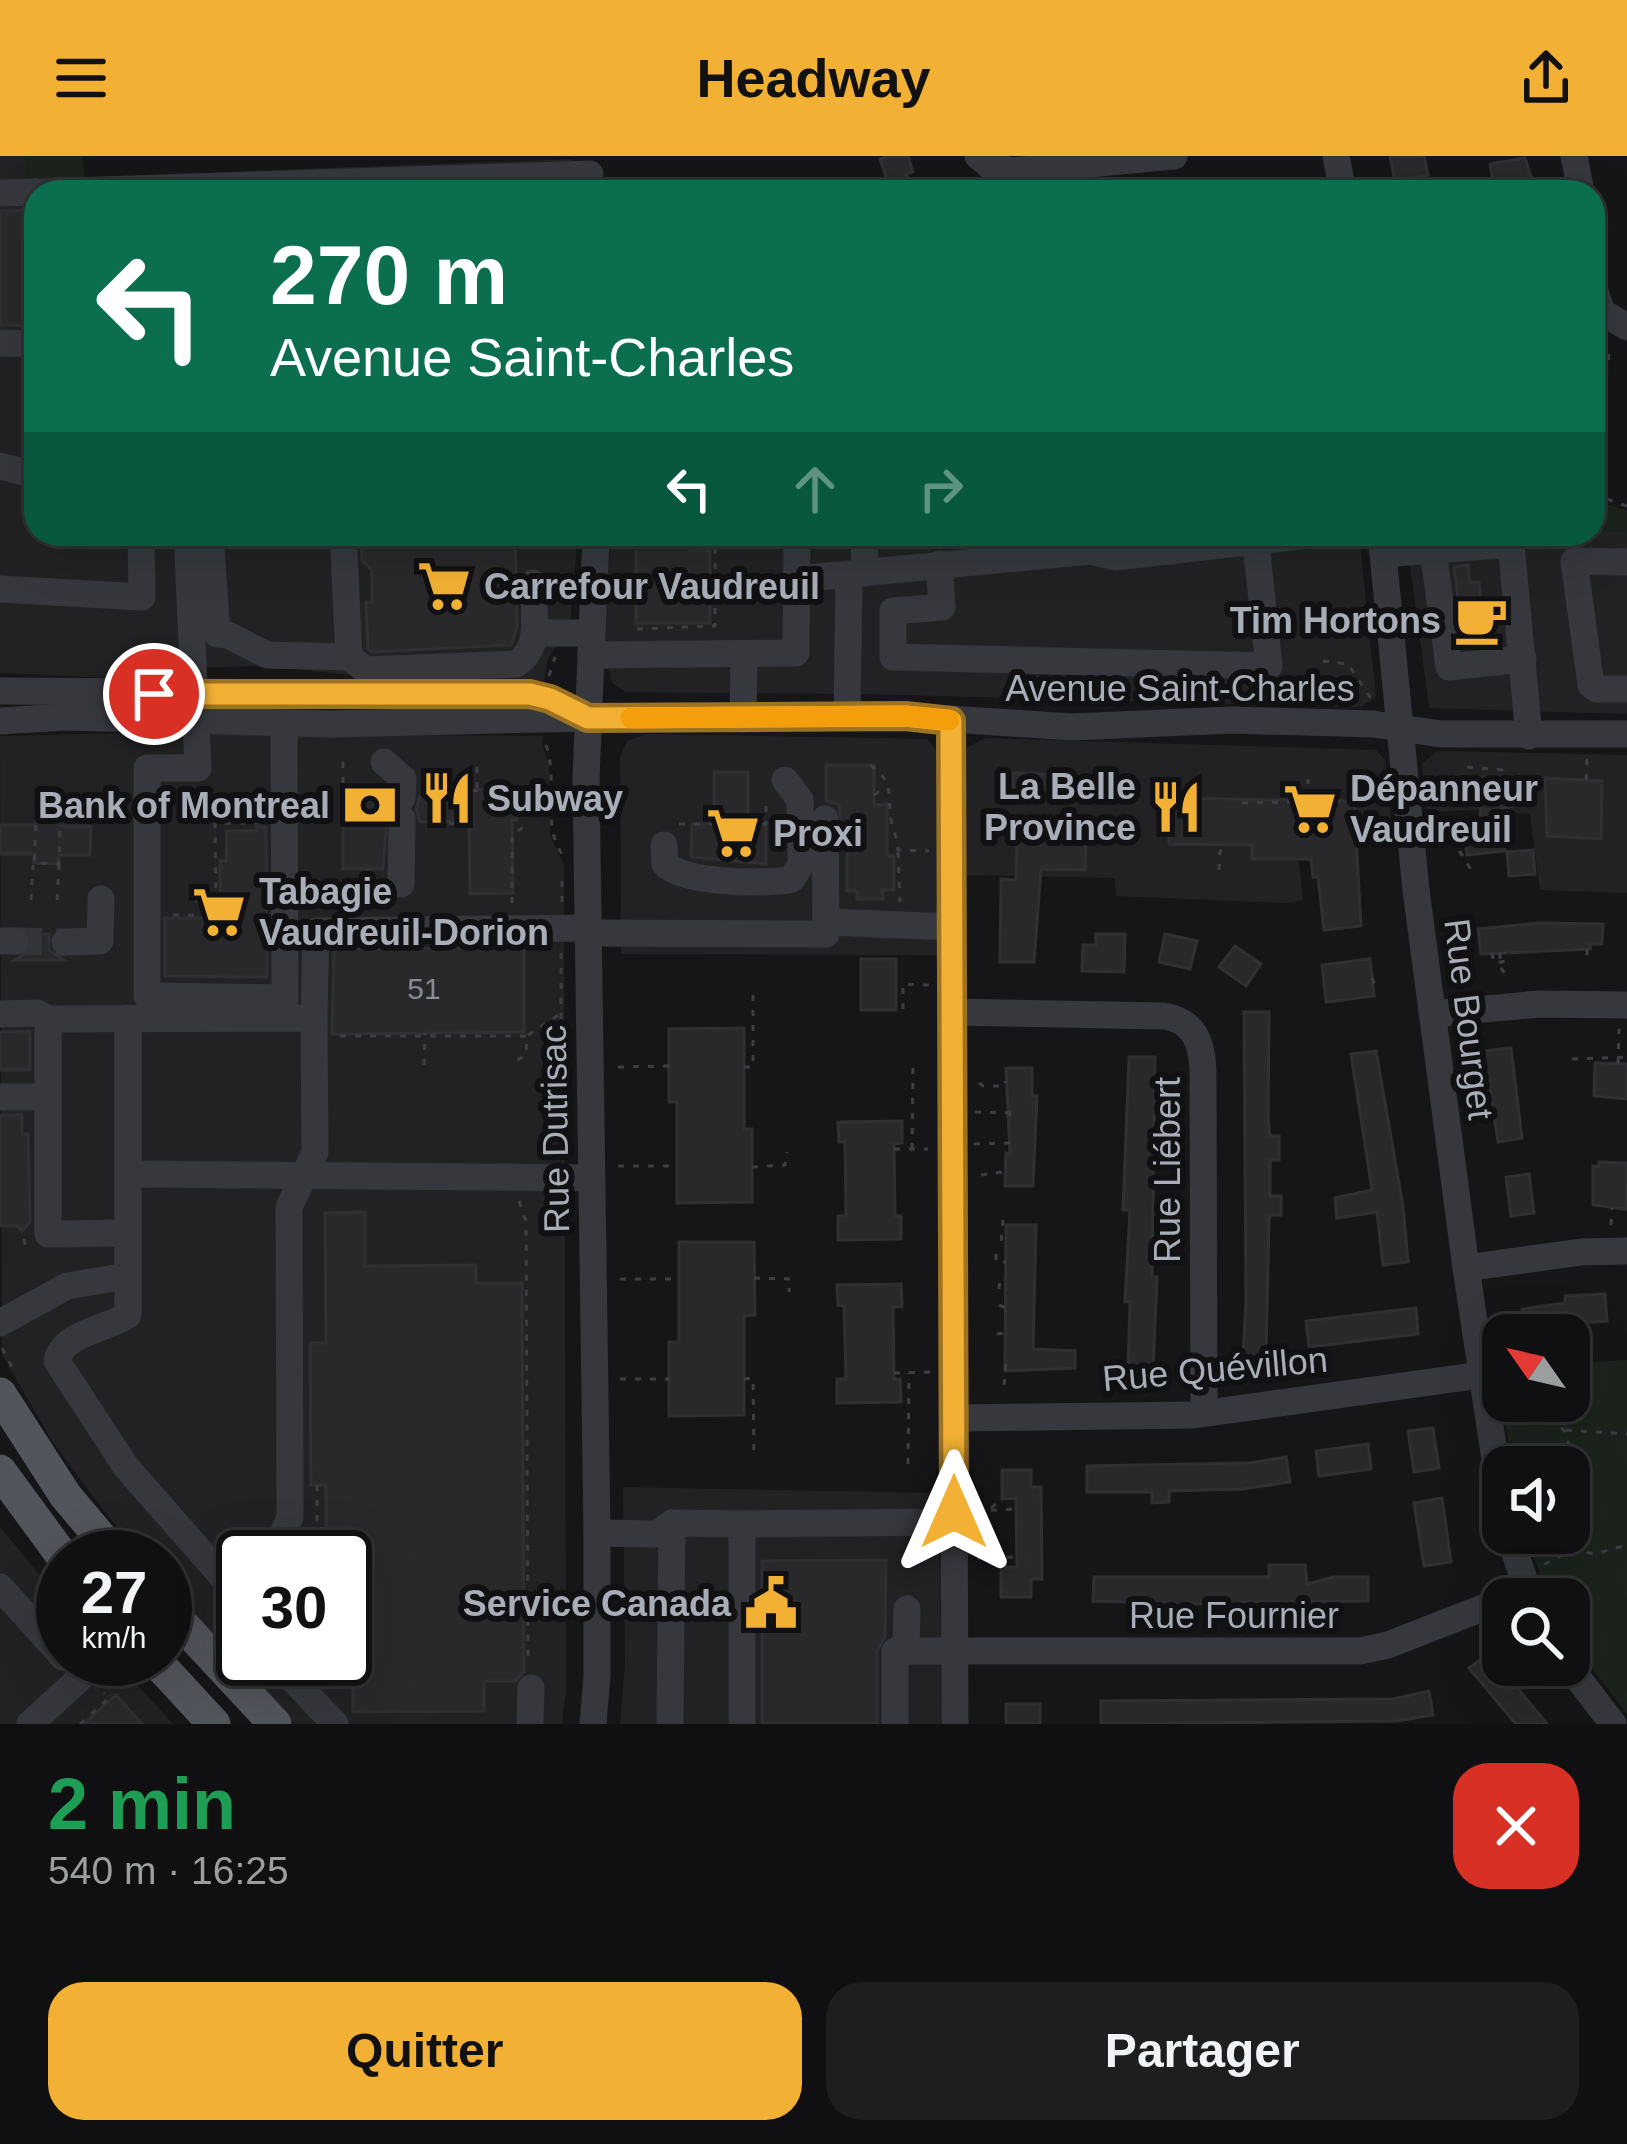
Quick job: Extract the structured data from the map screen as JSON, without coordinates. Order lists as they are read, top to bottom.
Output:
{
  "streets": {
    "street": [
      "Avenue Saint-Charles",
      "Rue Bourget",
      "Rue Dutrisac",
      "Rue Liébert",
      "Rue Quévillon",
      "Rue Fournier"
    ]
  },
  "crossings": [
    ["Avenue Saint-Charles", "Rue Bourget"],
    ["Avenue Saint-Charles", "Rue Dutrisac"],
    ["Rue Bourget", "Rue Quévillon"],
    ["Rue Liébert", "Rue Quévillon"]
  ],
  "places": {
    "supermarket": [
      "Carrefour Vaudreuil",
      "Dépanneur Vaudreuil",
      "Proxi",
      "Tabagie Vaudreuil-Dorion"
    ],
    "cafe": ["Tim Hortons"],
    "restaurant": ["Subway", "La Belle Province"],
    "bank": ["Bank of Montreal"],
    "public building": ["Service Canada"]
  },
  "house_numbers": ["51"],
  "north": "top left",
  "page": {
    "header": "Headway",
    "turn": ["270 m", "Avenue Saint-Charles"],
    "speed": "27 km/h",
    "limit": "30",
    "heading": ["2 min", "540 m · 16:25"],
    "buttons": ["Quitter", "Partager"]
  }
}
